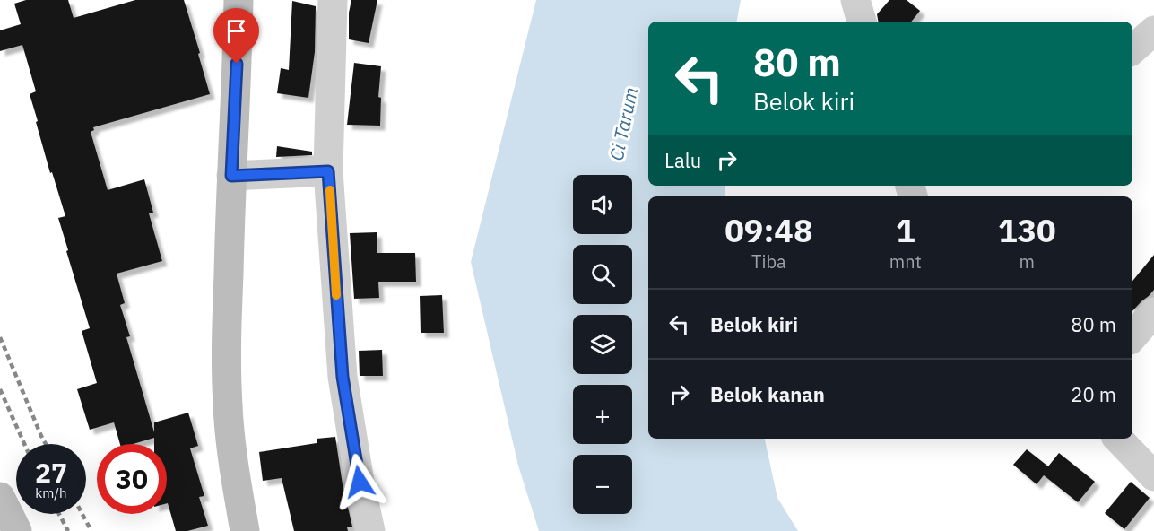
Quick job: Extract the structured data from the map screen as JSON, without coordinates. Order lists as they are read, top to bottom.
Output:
{
  "water": ["Ci Tarum"],
  "page": {
    "turn": ["80 m", "Belok kiri"],
    "then": "Lalu",
    "map_buttons": ["+", "−"],
    "eta": [
      "09:48",
      "Tiba",
      "1",
      "mnt",
      "130",
      "m"
    ],
    "list": [
      {
        "name": "Belok kiri",
        "value": "80 m"
      },
      {
        "name": "Belok kanan",
        "value": "20 m"
      }
    ],
    "speed": "27 km/h",
    "limit": "30"
  }
}
